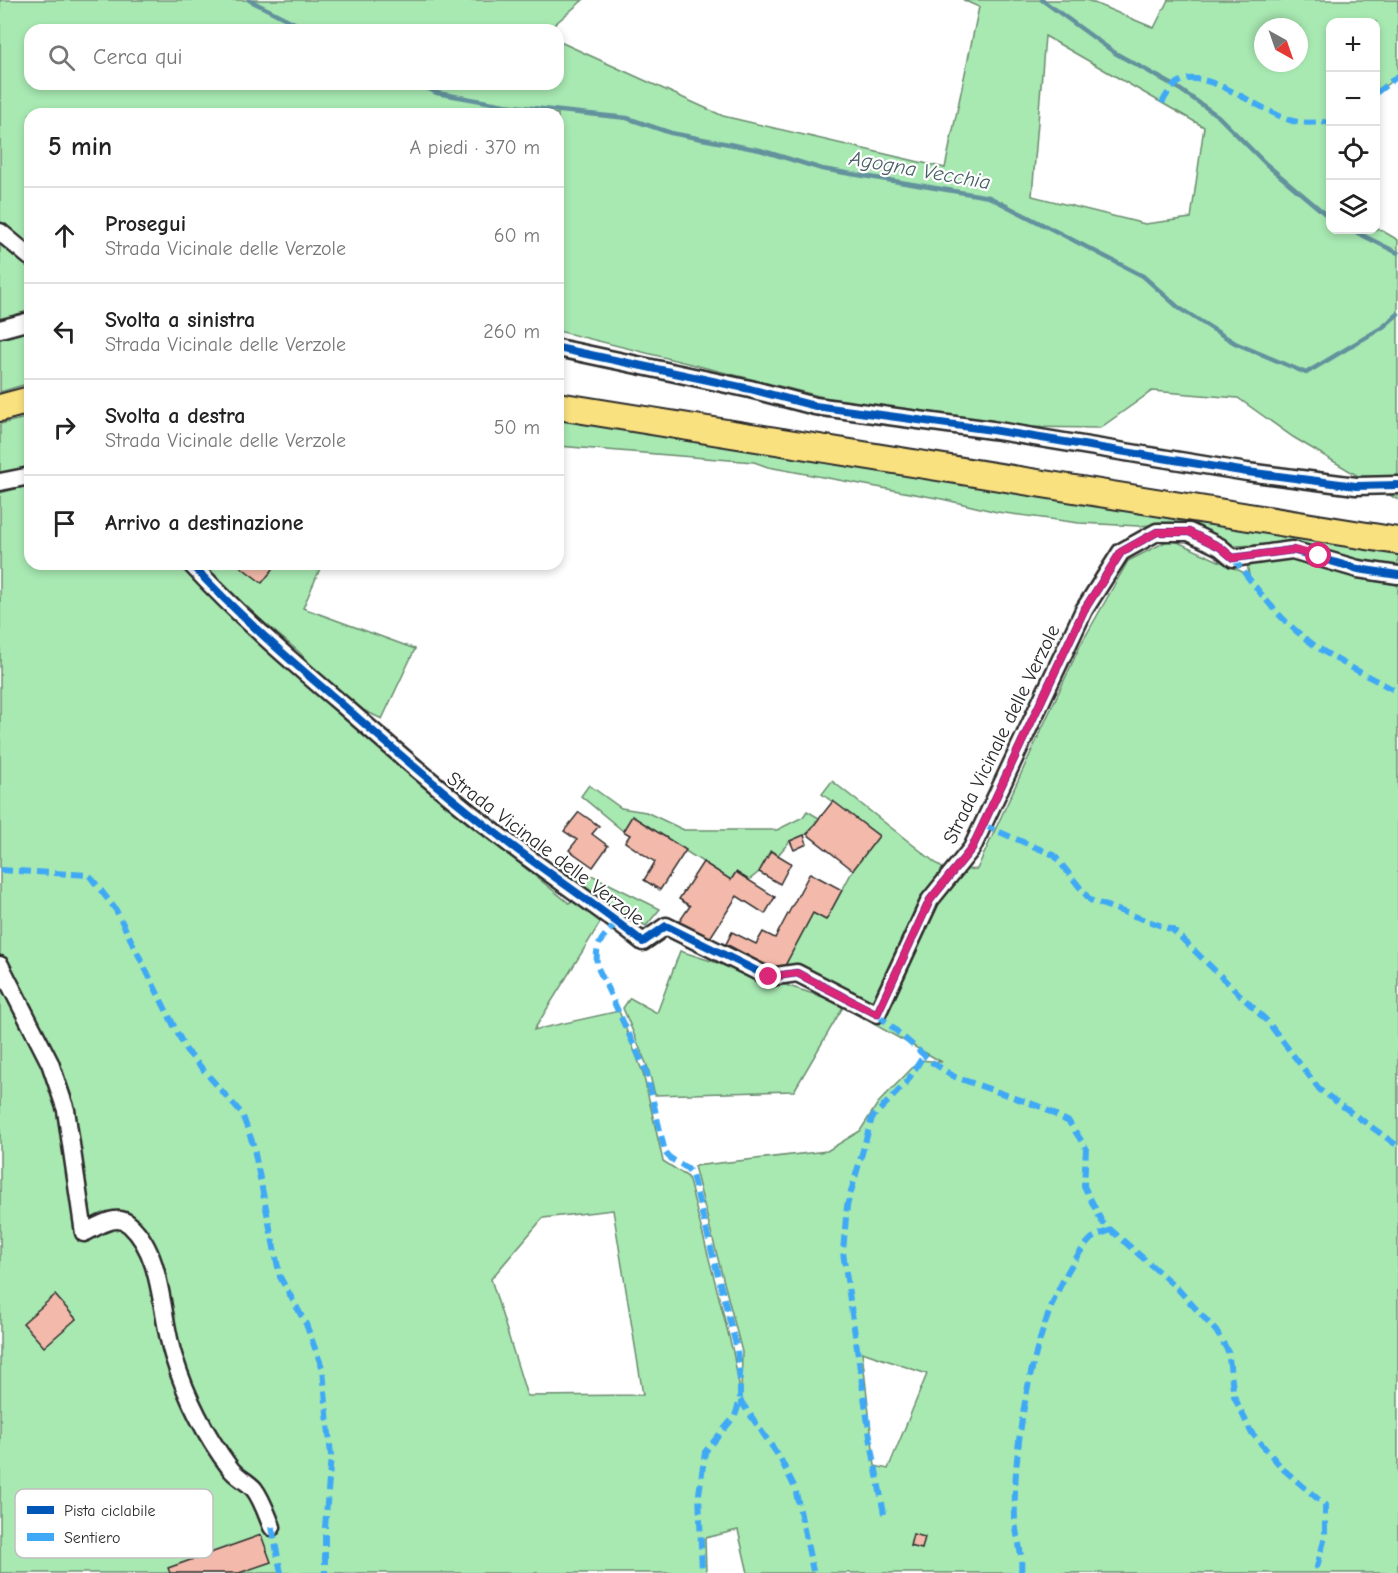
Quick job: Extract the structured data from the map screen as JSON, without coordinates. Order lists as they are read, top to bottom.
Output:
{
  "streets": {
    "street": ["Strada Vicinale delle Verzole"]
  },
  "water": ["Agogna Vecchia"],
  "legend": ["Pista ciclabile", "Sentiero"],
  "north": "bottom right",
  "page": {
    "map_buttons": ["+", "−"],
    "search": "Cerca qui",
    "heading": ["5 min", "A piedi · 370 m"],
    "list": [
      ["Prosegui", "Strada Vicinale delle Verzole", "60 m"],
      ["Svolta a sinistra", "Strada Vicinale delle Verzole", "260 m"],
      ["Svolta a destra", "Strada Vicinale delle Verzole", "50 m"],
      "Arrivo a destinazione"
    ]
  }
}
